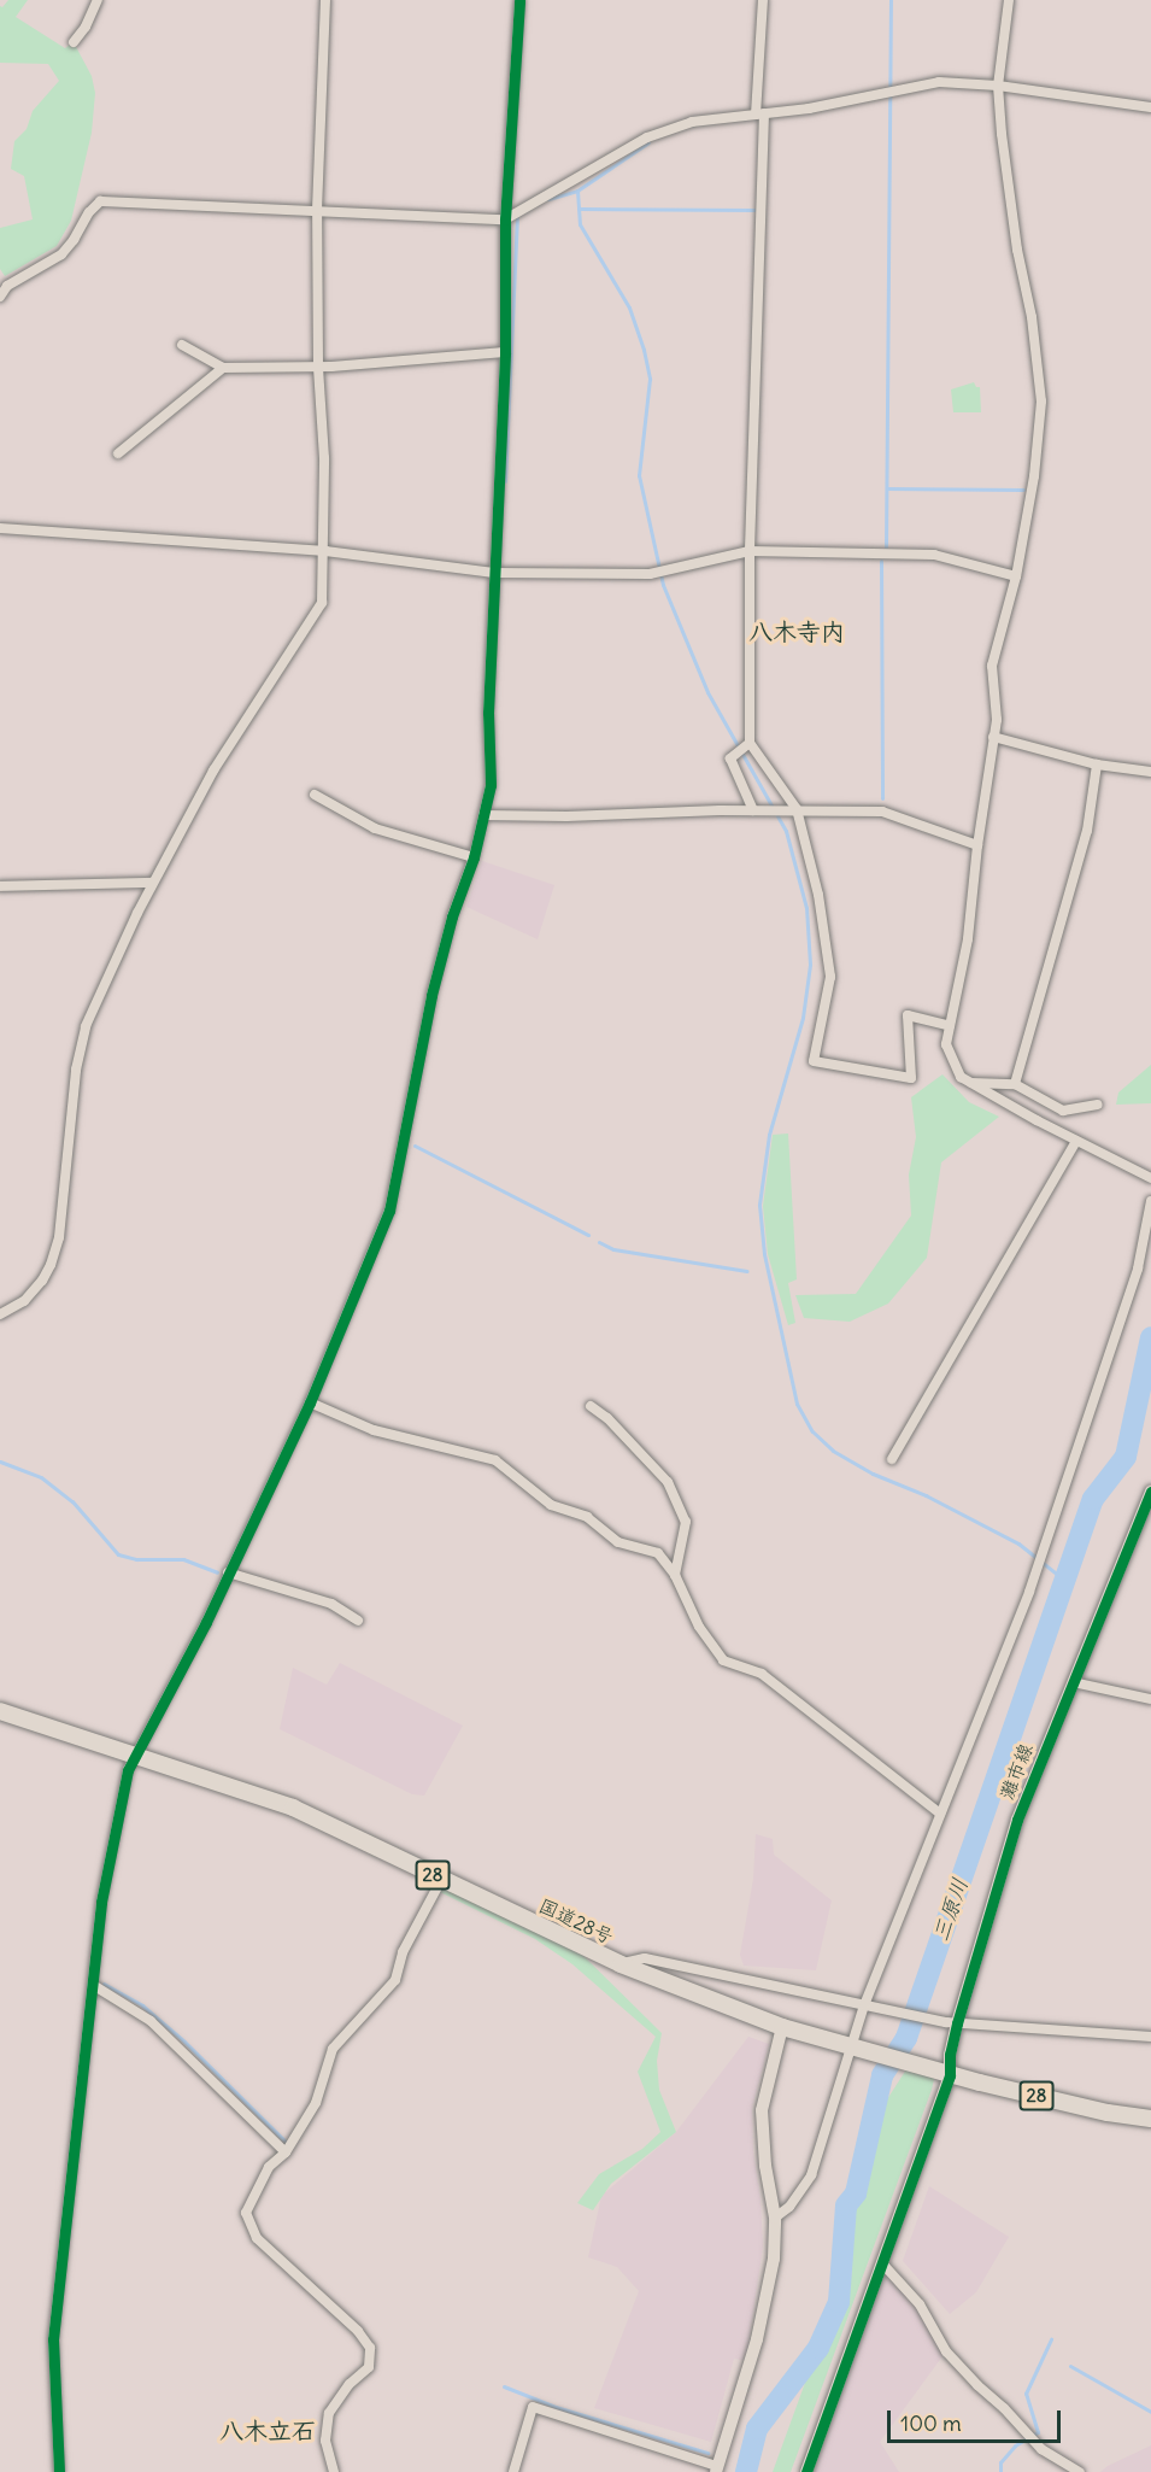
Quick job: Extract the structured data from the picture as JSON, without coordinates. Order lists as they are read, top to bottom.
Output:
{
  "streets": {
    "highway": ["28", "国道28号"],
    "street": ["灘市線"]
  },
  "crossings": [
    ["灘市線", "国道28号"]
  ],
  "districts": ["八木寺内", "八木立石"],
  "water": ["三原川"],
  "scale_bar": "100 m"
}
